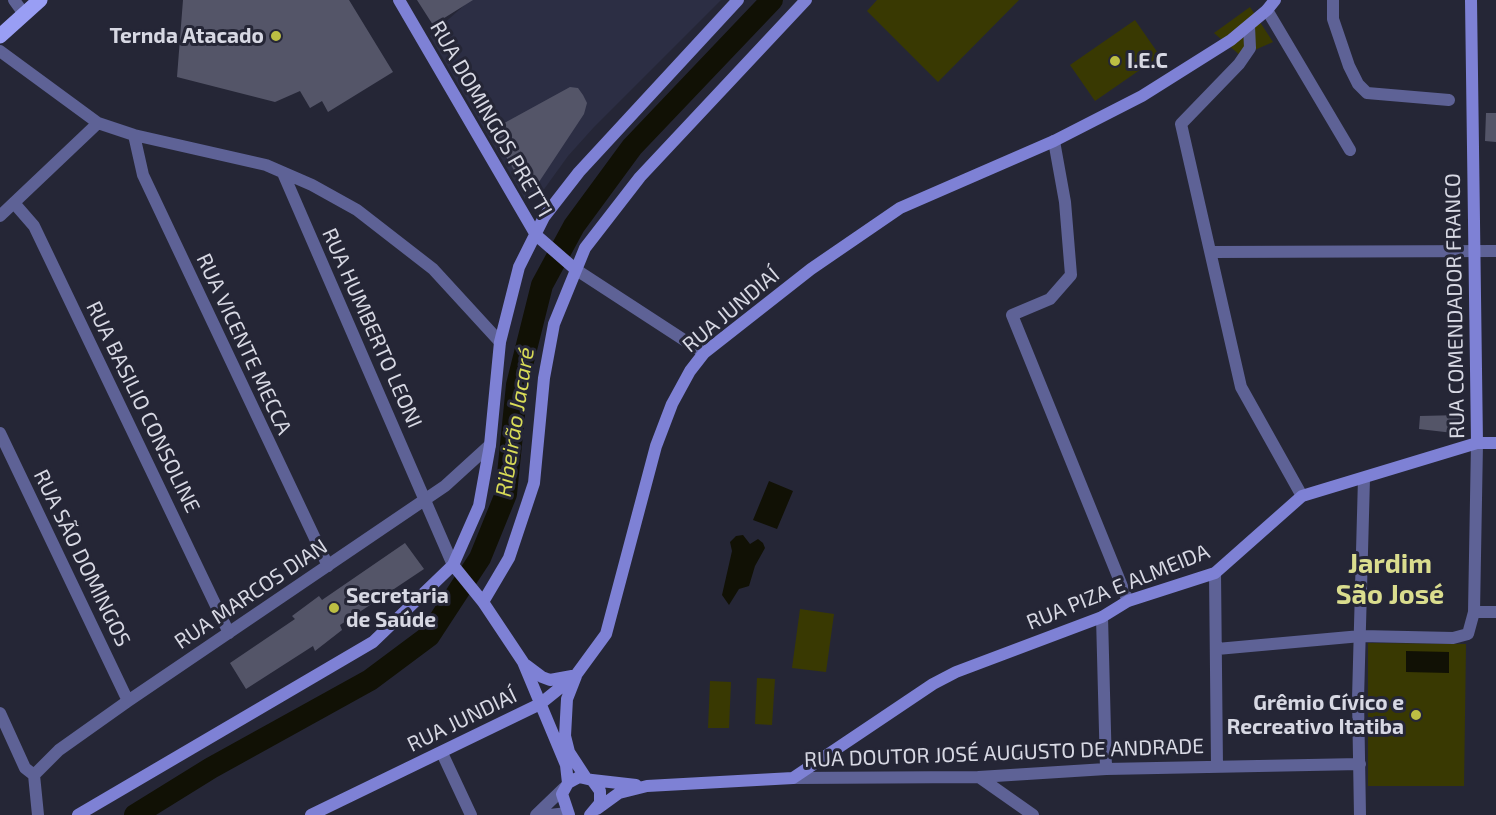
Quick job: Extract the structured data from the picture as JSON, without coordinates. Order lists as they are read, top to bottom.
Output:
{
  "streets": {
    "main road": [
      "RUA DOMINGOS PRETTI",
      "RUA COMENDADOR FRANCO",
      "RUA JUNDIAÍ",
      "RUA PIZA E ALMEIDA"
    ],
    "street": [
      "RUA HUMBERTO LEONI",
      "RUA VICENTE MECCA",
      "RUA BASILIO CONSOLINE",
      "RUA SÃO DOMINGOS",
      "RUA MARCOS DIAN",
      "RUA DOUTOR JOSÉ AUGUSTO DE ANDRADE"
    ]
  },
  "crossings": [
    ["RUA DOMINGOS PRETTI", "RUA JUNDIAÍ"],
    ["RUA COMENDADOR FRANCO", "RUA PIZA E ALMEIDA"],
    ["RUA HUMBERTO LEONI", "RUA MARCOS DIAN"],
    ["RUA VICENTE MECCA", "RUA MARCOS DIAN"],
    ["RUA BASILIO CONSOLINE", "RUA MARCOS DIAN"],
    ["RUA SÃO DOMINGOS", "RUA MARCOS DIAN"],
    ["RUA PIZA E ALMEIDA", "RUA DOUTOR JOSÉ AUGUSTO DE ANDRADE"]
  ],
  "districts": ["Jardim São José"],
  "water": ["Ribeirão Jacaré"],
  "places": [
    "Ternda Atacado",
    "I.E.C",
    "Secretaria de Saúde",
    "Grêmio Cívico e Recreativo Itatiba"
  ]
}
